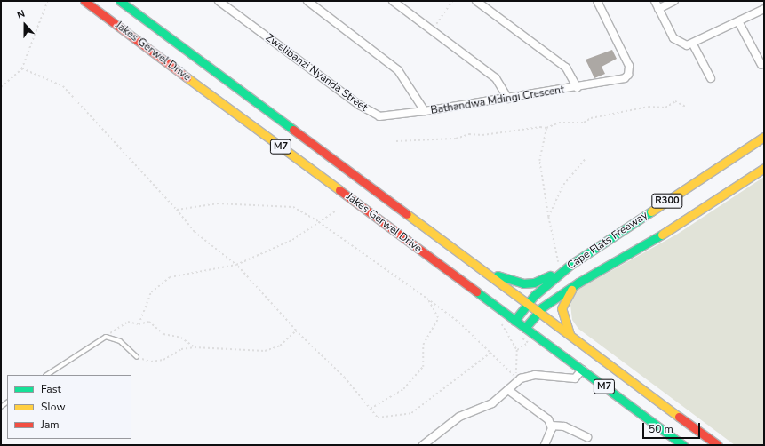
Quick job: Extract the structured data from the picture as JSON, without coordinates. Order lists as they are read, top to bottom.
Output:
{
  "streets": {
    "main road": [
      "Jakes Gerwel Drive",
      "M7",
      "R300",
      "Cape Flats Freeway"
    ],
    "street": ["Zwelibanzi Nyanda Street", "Bathandwa Mdingi Crescent"]
  },
  "crossings": [
    ["Jakes Gerwel Drive", "Cape Flats Freeway"],
    ["Zwelibanzi Nyanda Street", "Bathandwa Mdingi Crescent"]
  ],
  "legend": ["Fast", "Slow", "Jam"],
  "scale_bar": "50 m",
  "north": "top"
}
